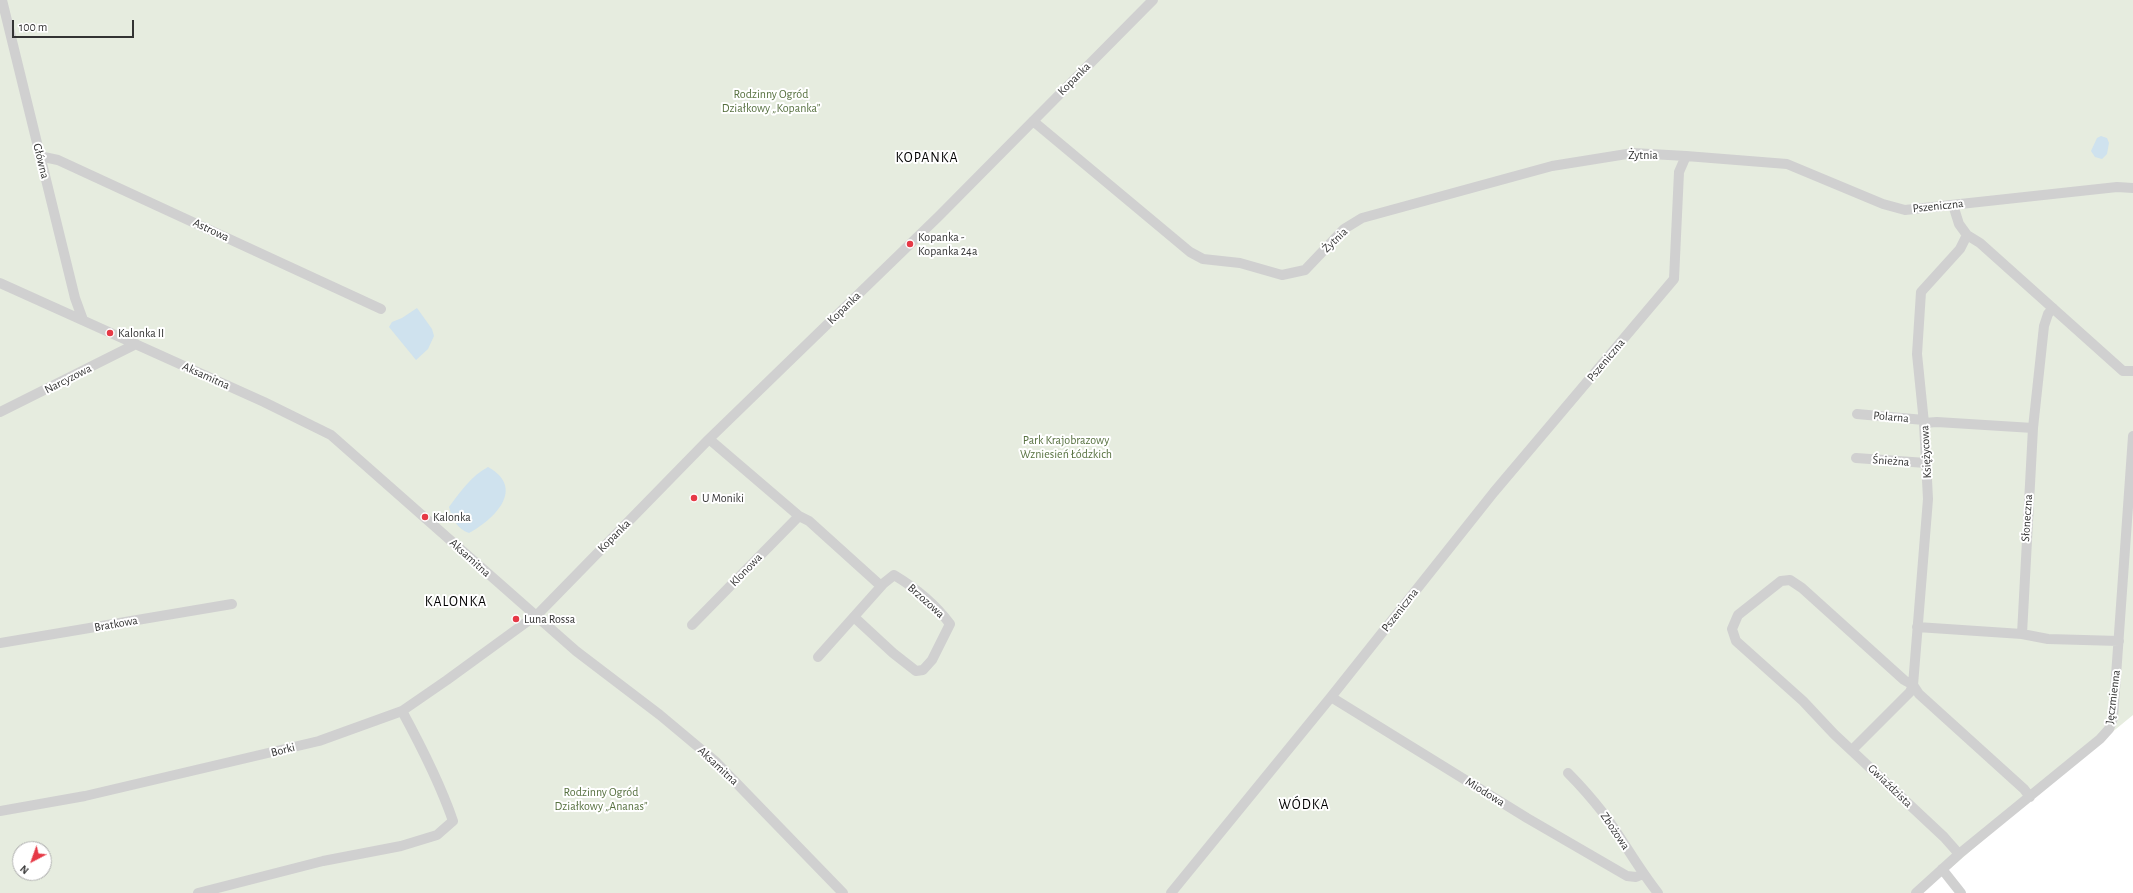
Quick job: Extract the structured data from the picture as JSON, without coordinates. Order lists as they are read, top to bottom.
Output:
{
  "streets": {
    "street": [
      "Kopanka",
      "Żytnia",
      "Główna",
      "Pszeniczna",
      "Astrowa",
      "Aksamitna",
      "Narcyzowa",
      "Polarna",
      "Księżycowa",
      "Śnieżna",
      "Słoneczna",
      "Klonowa",
      "Brzozowa",
      "Bratkowa",
      "Jęczmienna",
      "Borki",
      "Gwiaździsta",
      "Miodowa",
      "Zbożowa"
    ]
  },
  "crossings": [
    ["Kopanka", "Żytnia"],
    ["Kopanka", "Aksamitna"],
    ["Kopanka", "Borki"],
    ["Żytnia", "Pszeniczna"],
    ["Główna", "Astrowa"],
    ["Główna", "Aksamitna"],
    ["Pszeniczna", "Miodowa"],
    ["Aksamitna", "Narcyzowa"],
    ["Aksamitna", "Borki"],
    ["Polarna", "Księżycowa"],
    ["Polarna", "Słoneczna"],
    ["Księżycowa", "Śnieżna"],
    ["Księżycowa", "Gwiaździsta"],
    ["Jęczmienna", "Gwiaździsta"],
    ["Miodowa", "Zbożowa"]
  ],
  "districts": ["KOPANKA", "KALONKA", "WÓDKA"],
  "parks": ["Rodzinny Ogród Działkowy „Kopanka”", "Park Krajobrazowy Wzniesień Łódzkich", "Rodzinny Ogród Działkowy „Ananas”"],
  "places": [
    "Kopanka - Kopanka 24a",
    "Kalonka II",
    "U Moniki",
    "Kalonka",
    "Luna Rossa"
  ],
  "scale_bar": "100 m",
  "north": "bottom left"
}
